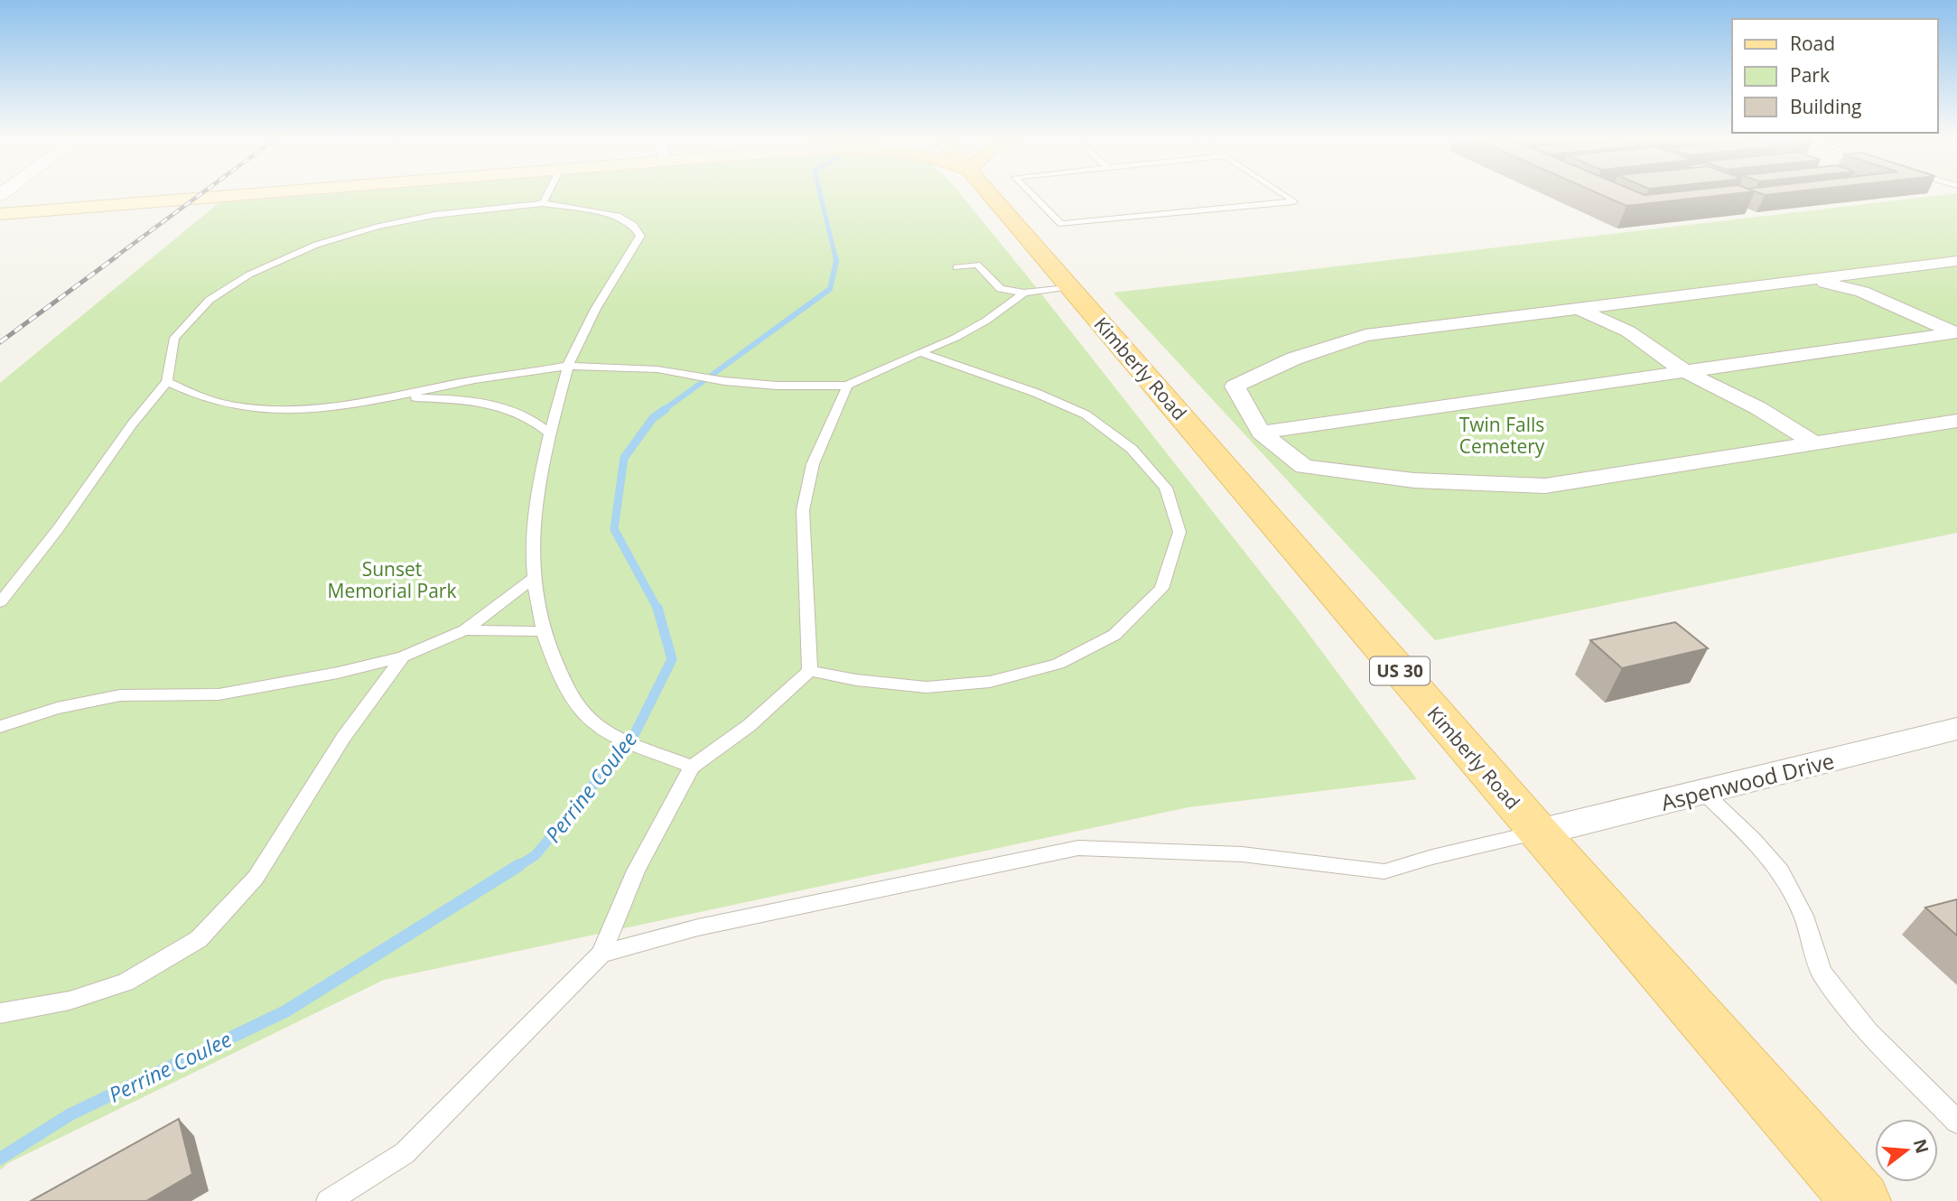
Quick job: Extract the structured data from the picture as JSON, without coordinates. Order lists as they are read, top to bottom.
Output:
{
  "streets": {
    "main road": ["Kimberly Road", "US 30"],
    "street": ["Aspenwood Drive"]
  },
  "crossings": [
    ["Kimberly Road", "Aspenwood Drive"]
  ],
  "water": ["Perrine Coulee"],
  "parks": ["Twin Falls Cemetery", "Sunset Memorial Park"],
  "legend": ["Road", "Park", "Building"],
  "north": "right"
}
